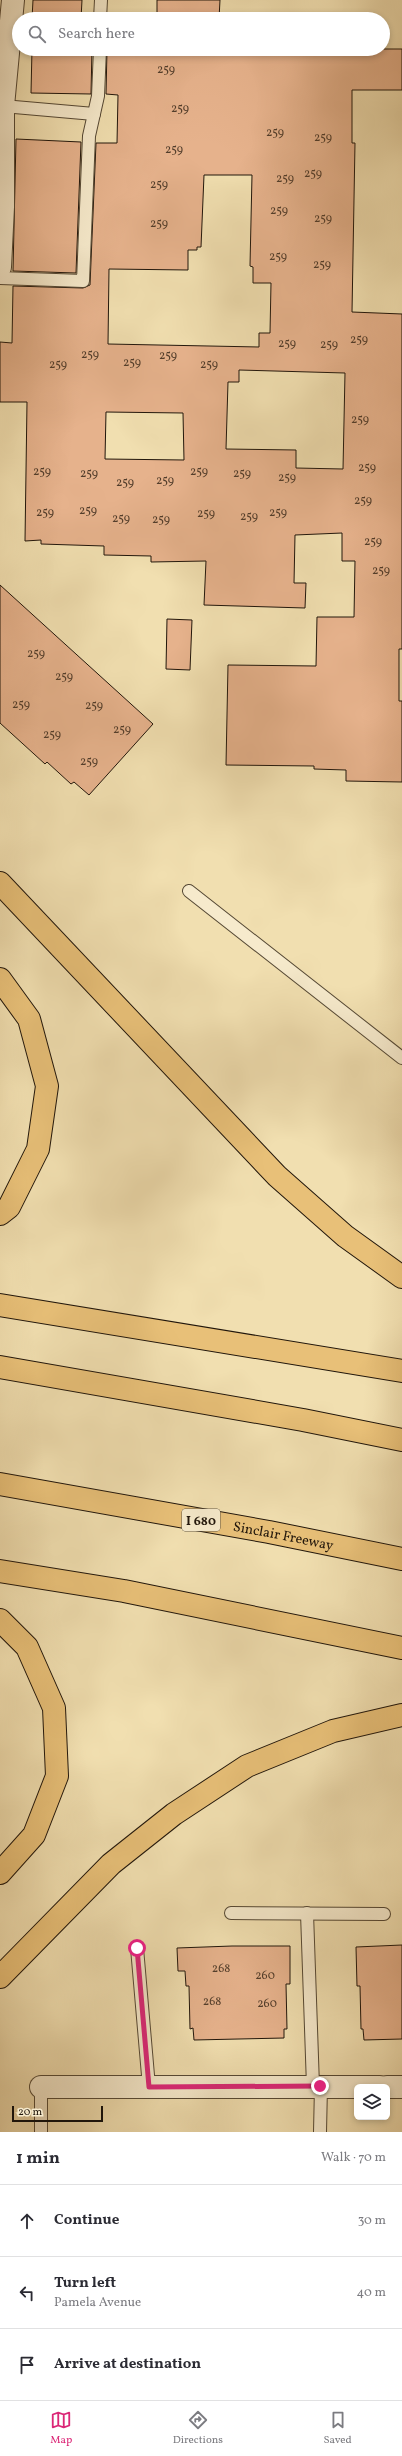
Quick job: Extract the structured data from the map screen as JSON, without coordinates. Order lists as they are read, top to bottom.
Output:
{
  "streets": {
    "highway": ["I 680", "Sinclair Freeway"]
  },
  "house_numbers": [
    "259",
    "259",
    "259",
    "259",
    "259",
    "259",
    "259",
    "259",
    "259",
    "259",
    "259",
    "259",
    "259",
    "259",
    "259",
    "259",
    "259",
    "259",
    "259",
    "259",
    "259",
    "259",
    "259",
    "259",
    "259",
    "259",
    "259",
    "259",
    "259",
    "259",
    "259",
    "259",
    "259",
    "259",
    "259",
    "259",
    "259",
    "259",
    "259",
    "259",
    "259",
    "259",
    "259",
    "259",
    "259",
    "259",
    "259",
    "268",
    "260",
    "268",
    "260"
  ],
  "scale_bar": "20 m",
  "page": {
    "search": "Search here",
    "scale": "20 m",
    "heading": ["1 min", "Walk · 70 m"],
    "list": [
      ["Continue", "30 m"],
      ["Turn left", "Pamela Avenue", "40 m"],
      "Arrive at destination"
    ],
    "nav": ["Map", "Directions", "Saved"]
  }
}
